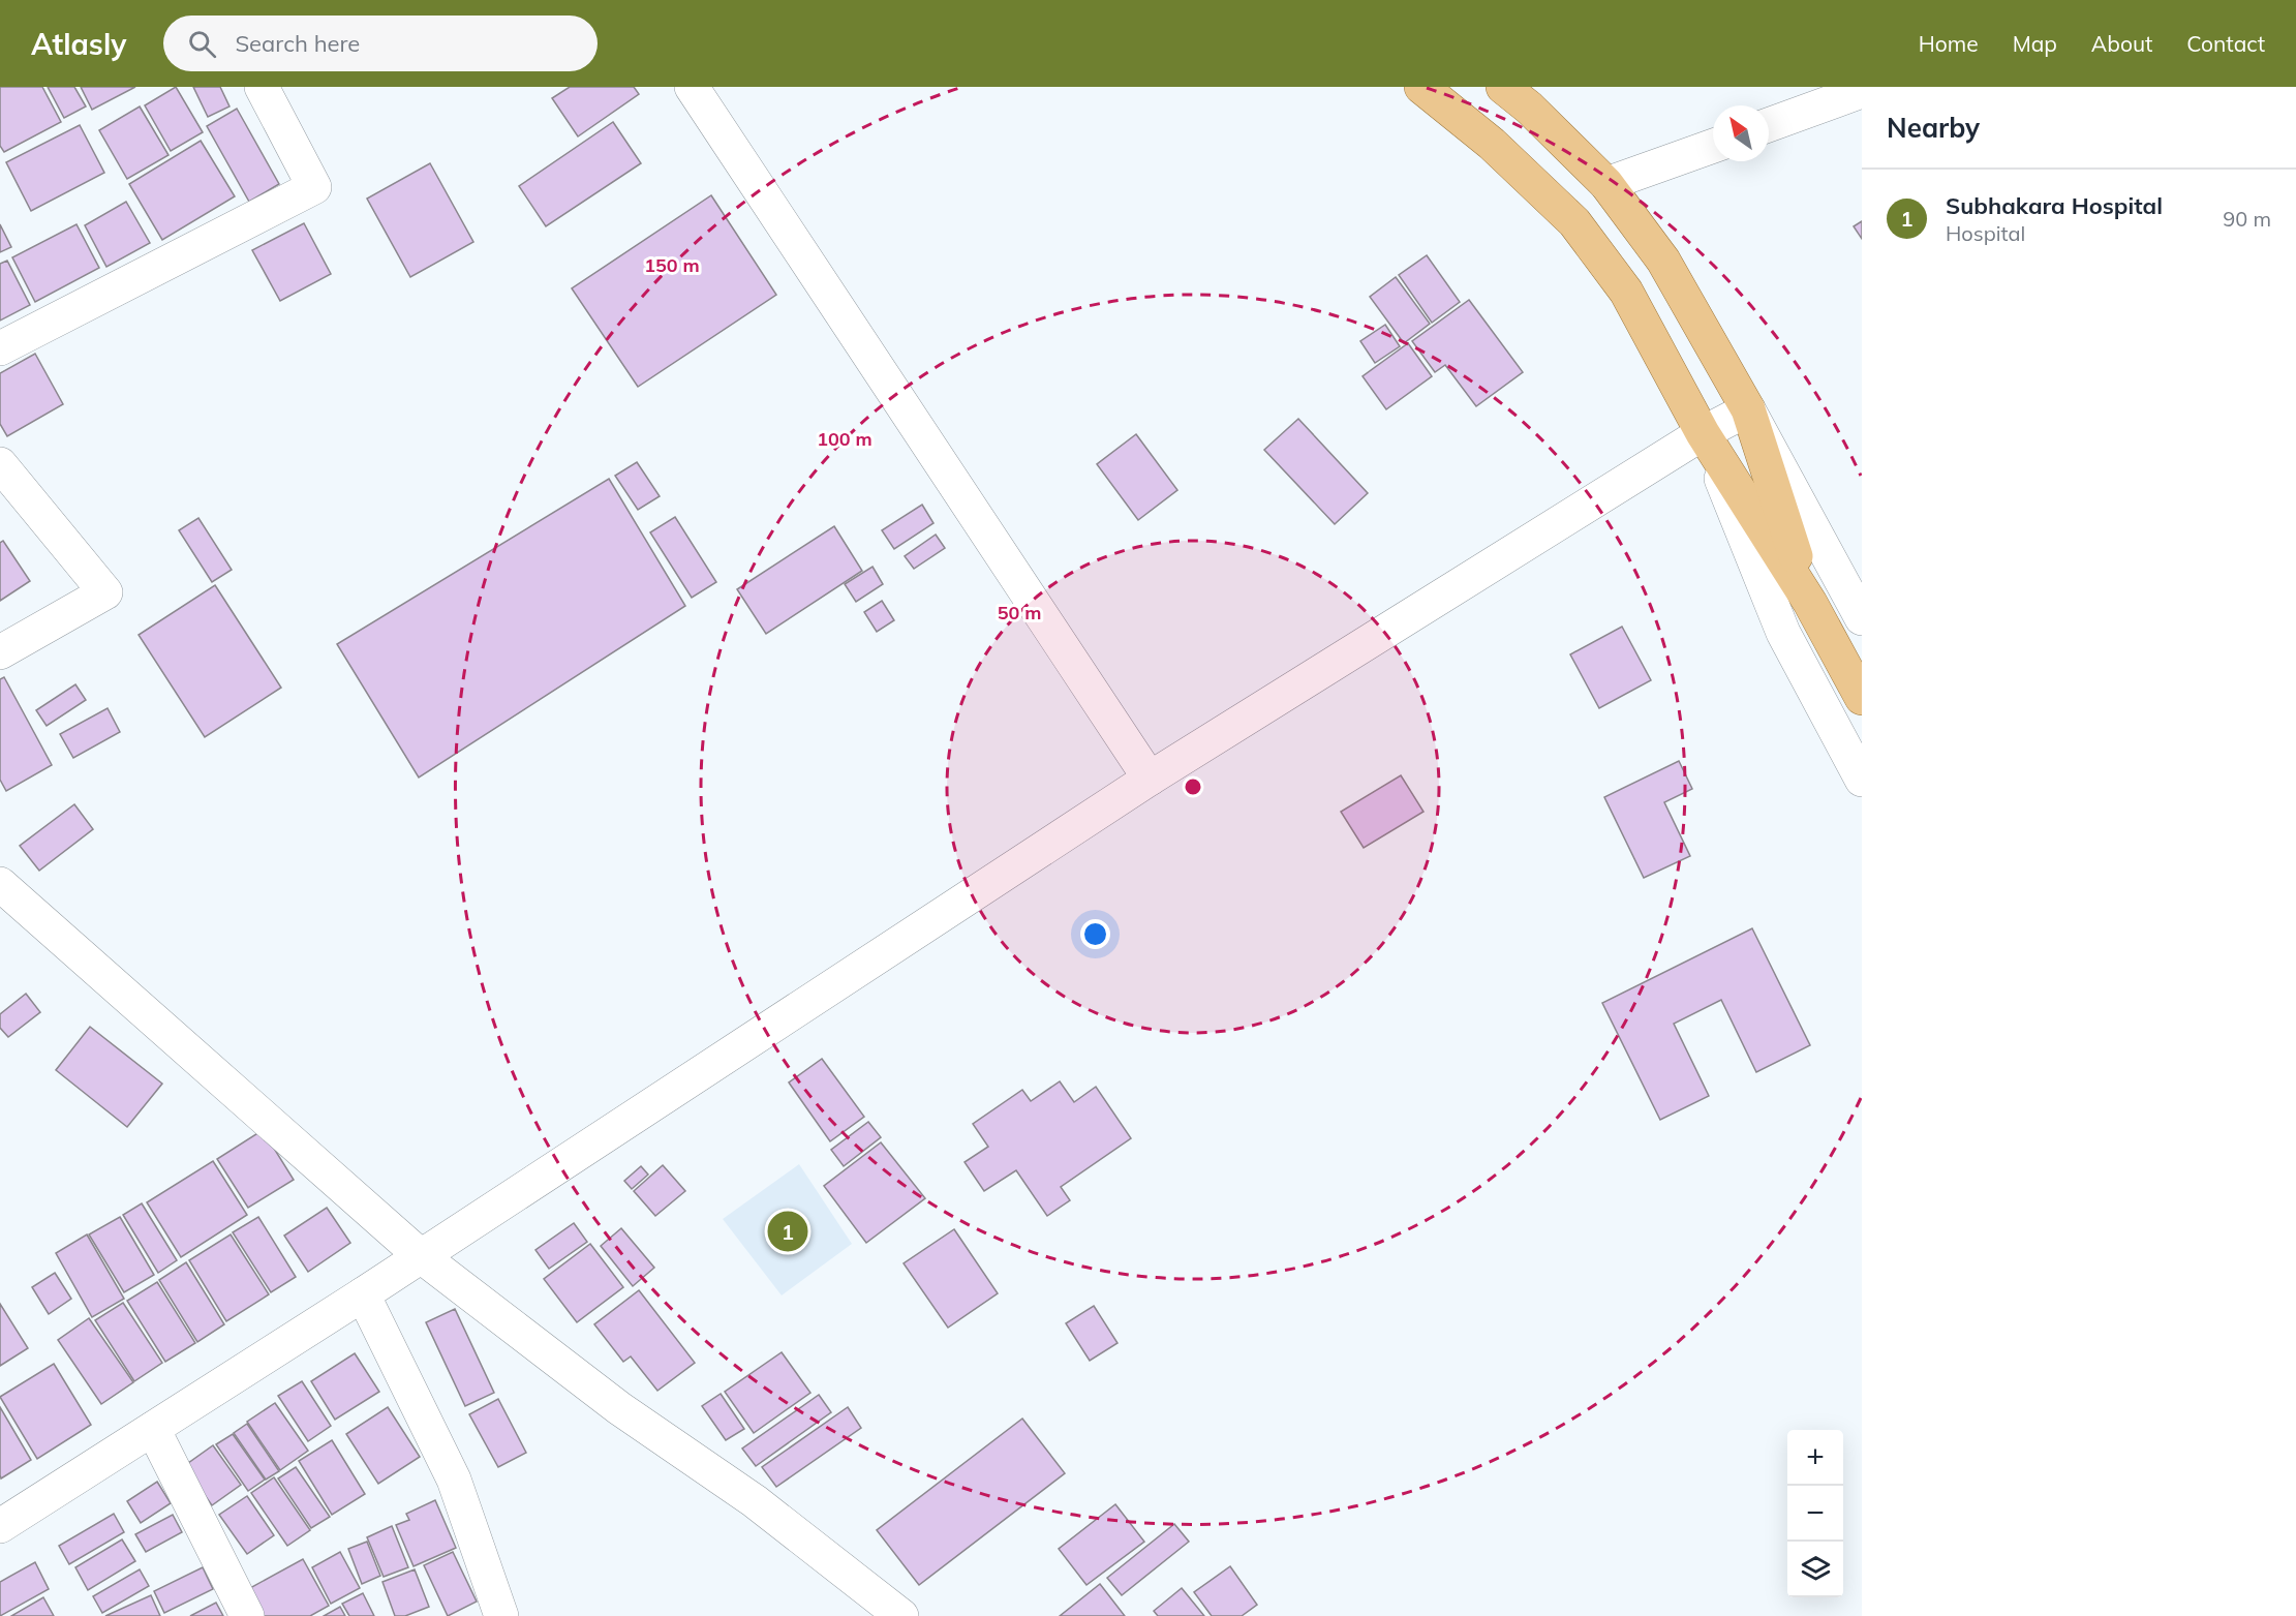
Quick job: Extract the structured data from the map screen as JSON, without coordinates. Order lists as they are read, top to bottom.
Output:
{
  "north": "top left",
  "page": {
    "header": "Atlasly",
    "search": "Search here",
    "nav": [
      "Home",
      "Map",
      "About",
      "Contact"
    ],
    "heading": "Nearby",
    "list": [
      {
        "mark": "1",
        "name": "Subhakara Hospital",
        "note": "Hospital",
        "value": "90 m"
      }
    ],
    "pins": "1",
    "map_buttons": ["+", "−"]
  },
  "rings": ["150 m", "100 m", "50 m"]
}
